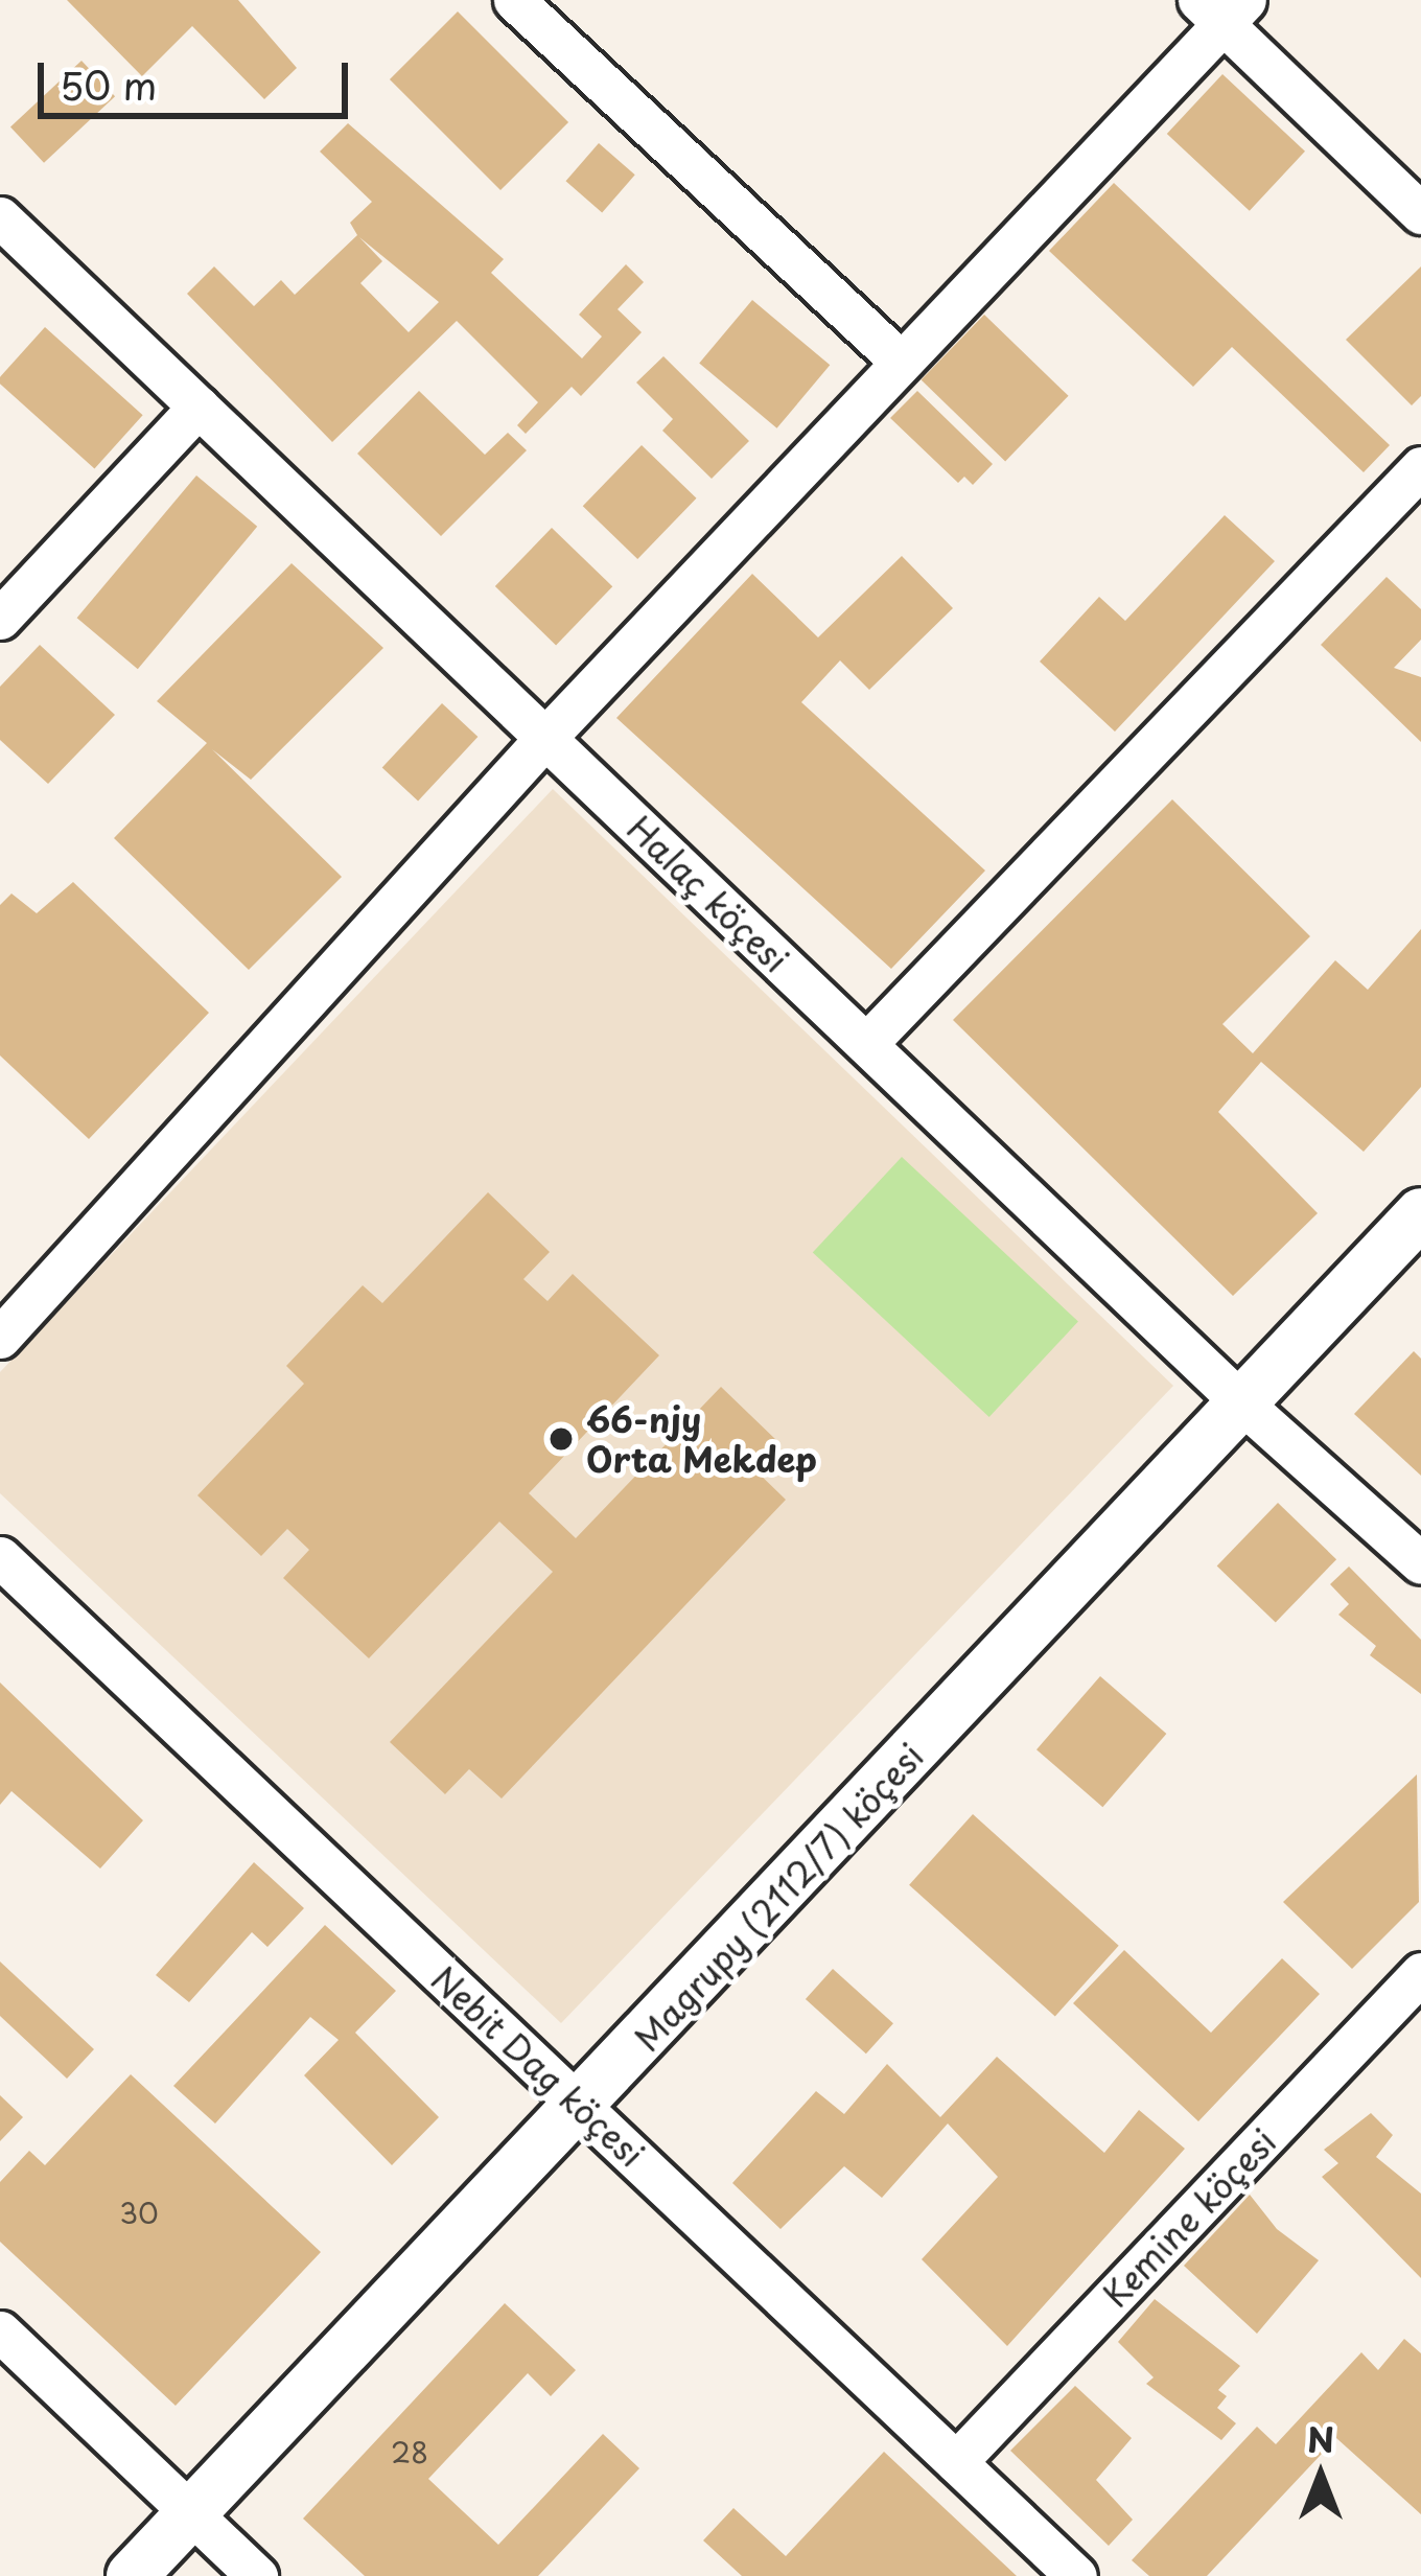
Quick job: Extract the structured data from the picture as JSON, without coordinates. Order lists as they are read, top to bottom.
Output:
{
  "streets": {
    "street": [
      "Halaç köçesi",
      "Magrupy (2112/7) köçesi",
      "Nebit Dag köçesi",
      "Kemine köçesi"
    ]
  },
  "crossings": [
    ["Halaç köçesi", "Magrupy (2112/7) köçesi"],
    ["Magrupy (2112/7) köçesi", "Nebit Dag köçesi"],
    ["Nebit Dag köçesi", "Kemine köçesi"]
  ],
  "places": ["66-njy Orta Mekdep"],
  "house_numbers": ["30", "28"],
  "scale_bar": "50 m",
  "north": "top"
}
